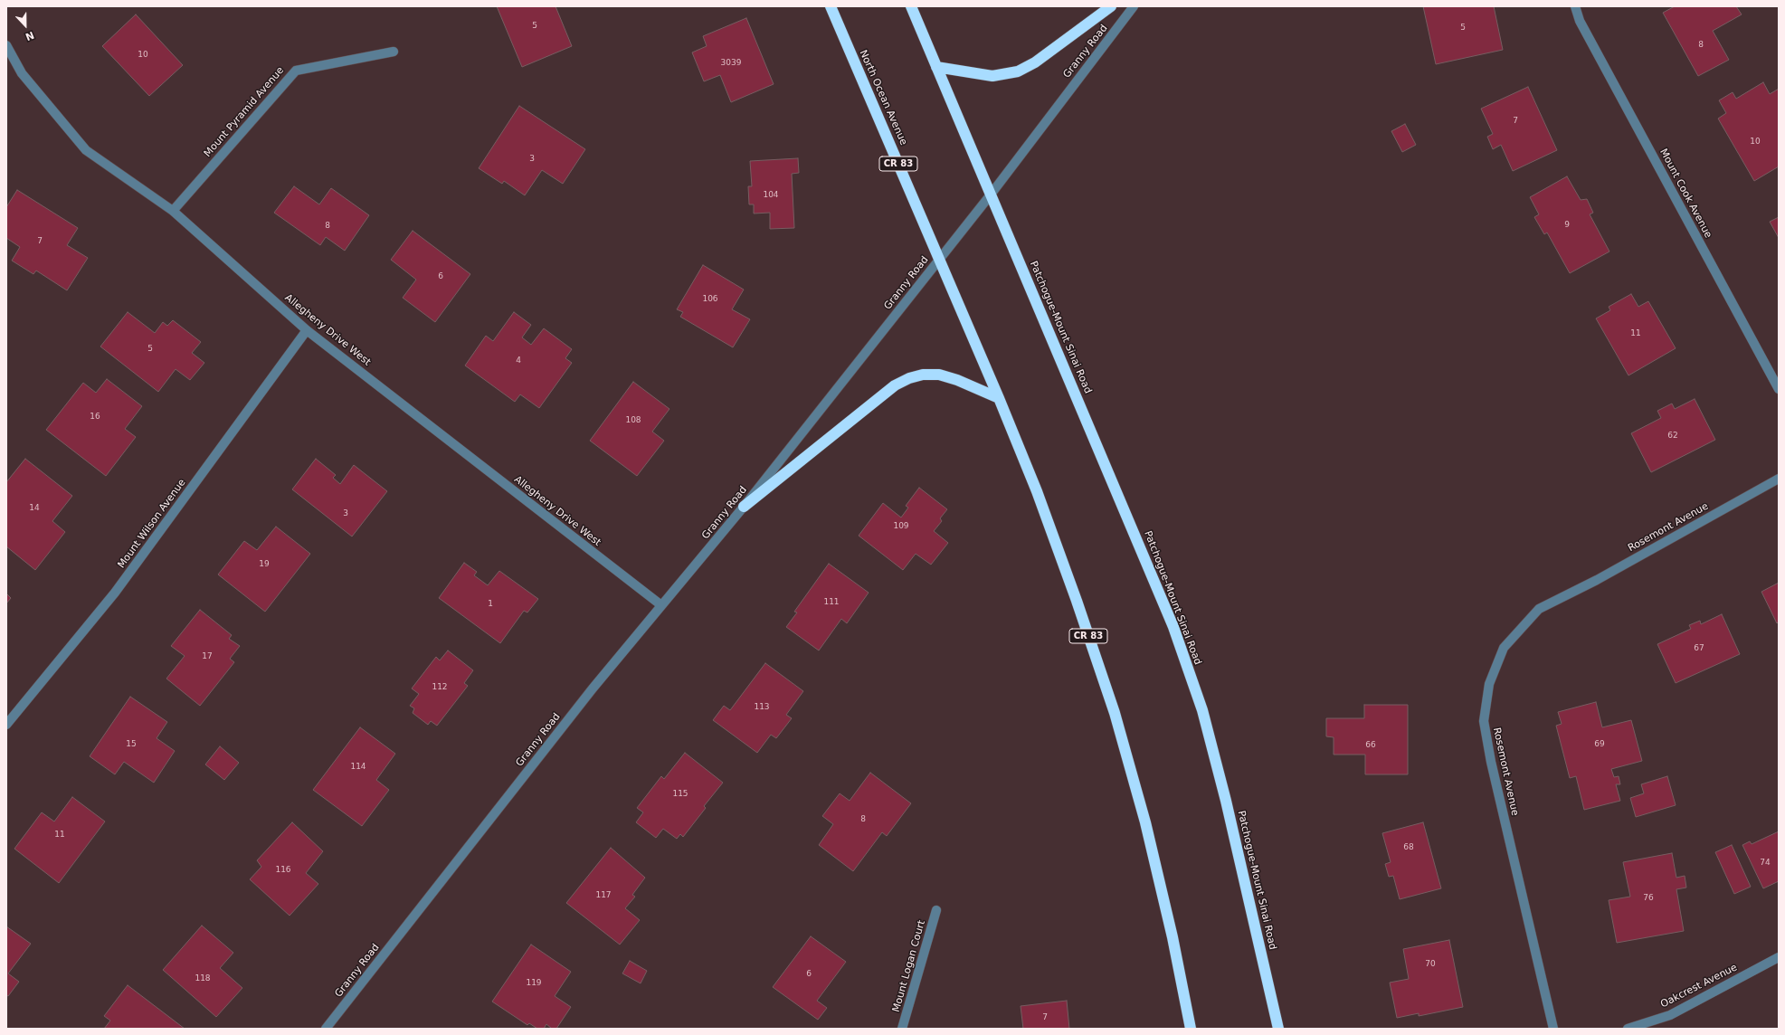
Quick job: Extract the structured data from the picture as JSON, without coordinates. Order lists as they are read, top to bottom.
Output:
{
  "streets": {
    "highway": ["North Ocean Avenue", "CR 83", "Patchogue-Mount Sinai Road"],
    "street": [
      "Granny Road",
      "Mount Pyramid Avenue",
      "Mount Cook Avenue",
      "Allegheny Drive West",
      "Mount Wilson Avenue",
      "Rosemont Avenue",
      "Mount Logan Court",
      "Oakcrest Avenue"
    ]
  },
  "crossings": [
    ["Granny Road", "North Ocean Avenue"],
    ["Granny Road", "CR 83"],
    ["Granny Road", "Patchogue-Mount Sinai Road"],
    ["Granny Road", "Allegheny Drive West"],
    ["North Ocean Avenue", "CR 83"],
    ["Mount Pyramid Avenue", "Allegheny Drive West"],
    ["Allegheny Drive West", "Mount Wilson Avenue"]
  ],
  "house_numbers": [
    "5",
    "5",
    "8",
    "10",
    "3039",
    "7",
    "10",
    "3",
    "104",
    "9",
    "8",
    "7",
    "6",
    "106",
    "11",
    "5",
    "4",
    "16",
    "108",
    "62",
    "14",
    "3",
    "109",
    "19",
    "111",
    "1",
    "67",
    "17",
    "112",
    "113",
    "15",
    "69",
    "66",
    "114",
    "115",
    "8",
    "11",
    "68",
    "74",
    "116",
    "117",
    "76",
    "70",
    "6",
    "118",
    "119",
    "7"
  ],
  "north": "bottom"
}
